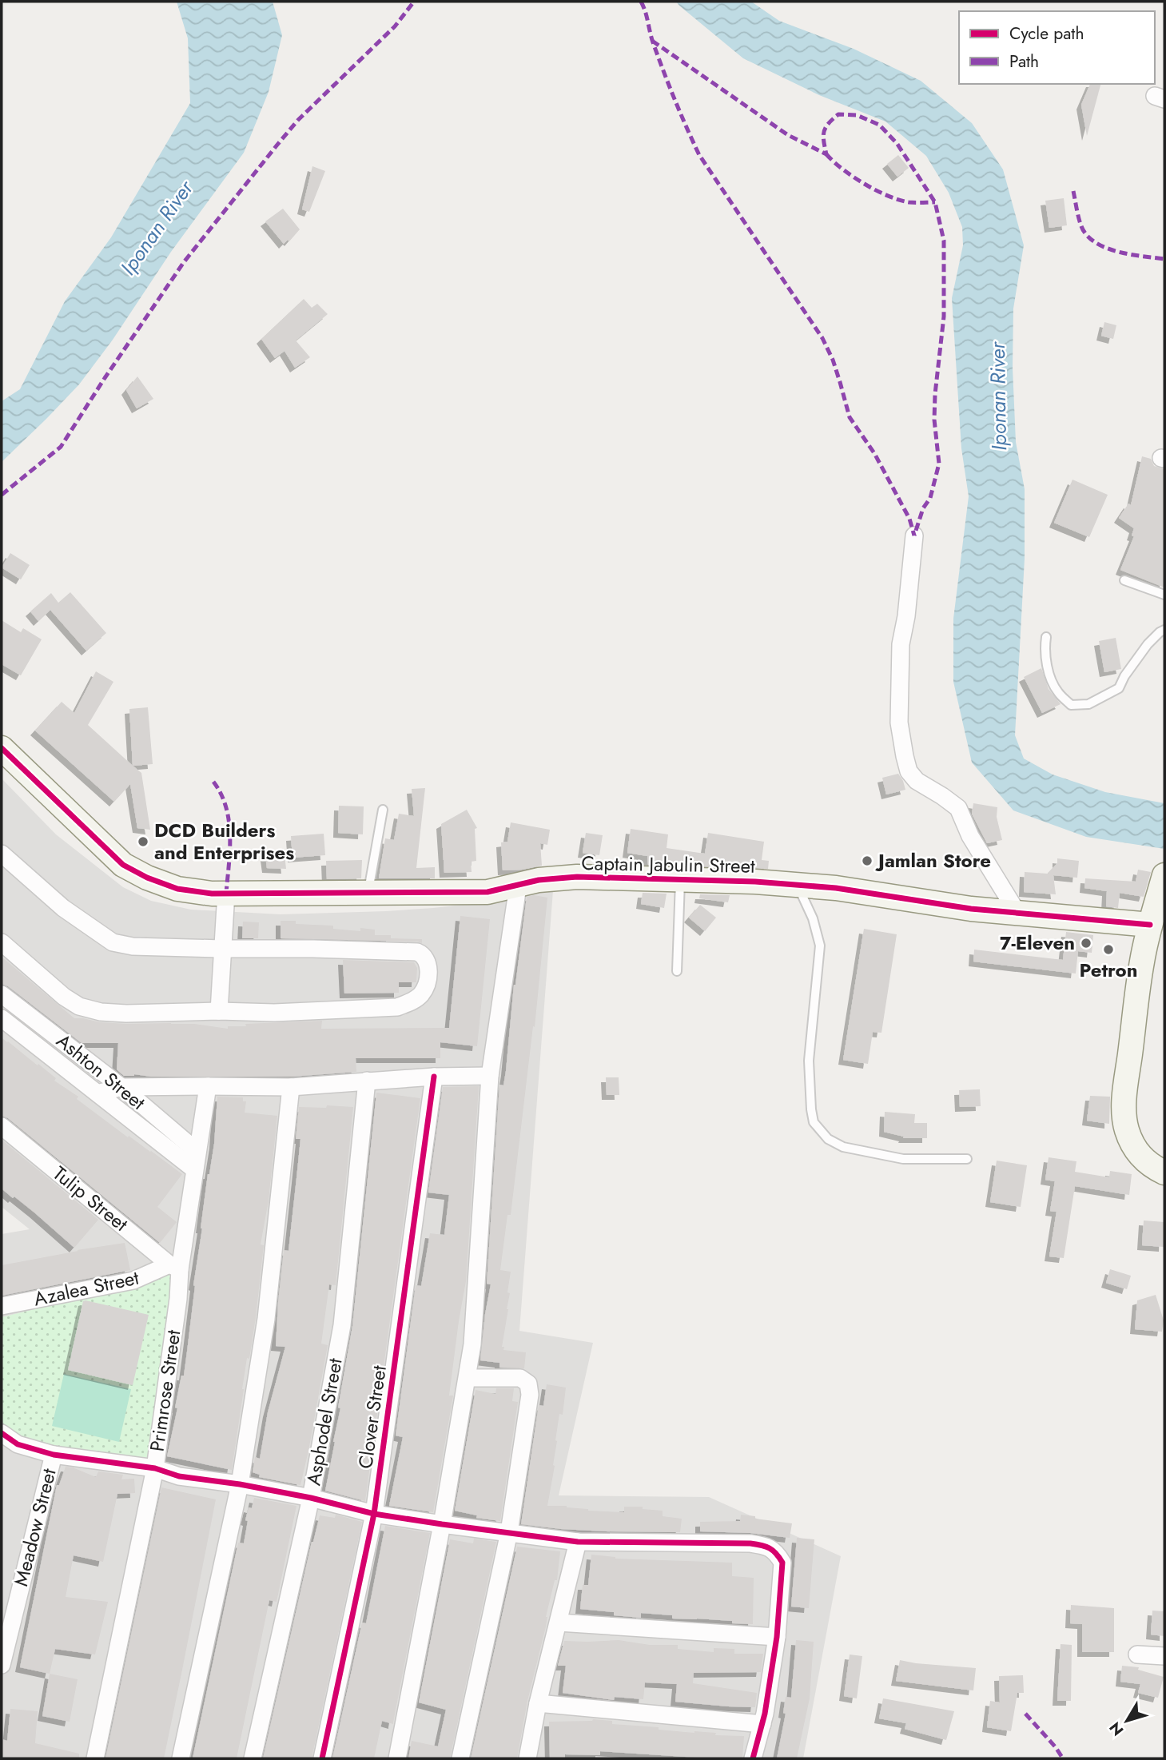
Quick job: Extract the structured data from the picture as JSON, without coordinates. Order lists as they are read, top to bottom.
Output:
{
  "streets": {
    "street": [
      "Captain Jabulin Street",
      "Ashton Street",
      "Tulip Street",
      "Azalea Street",
      "Primrose Street",
      "Clover Street",
      "Asphodel Street",
      "Meadow Street"
    ]
  },
  "crossings": [
    ["Ashton Street", "Primrose Street"],
    ["Tulip Street", "Azalea Street"],
    ["Tulip Street", "Primrose Street"],
    ["Azalea Street", "Primrose Street"]
  ],
  "water": ["Iponan River"],
  "places": [
    "DCD Builders and Enterprises",
    "Jamlan Store",
    "7-Eleven",
    "Petron"
  ],
  "legend": ["Cycle path", "Path"],
  "north": "bottom left"
}
